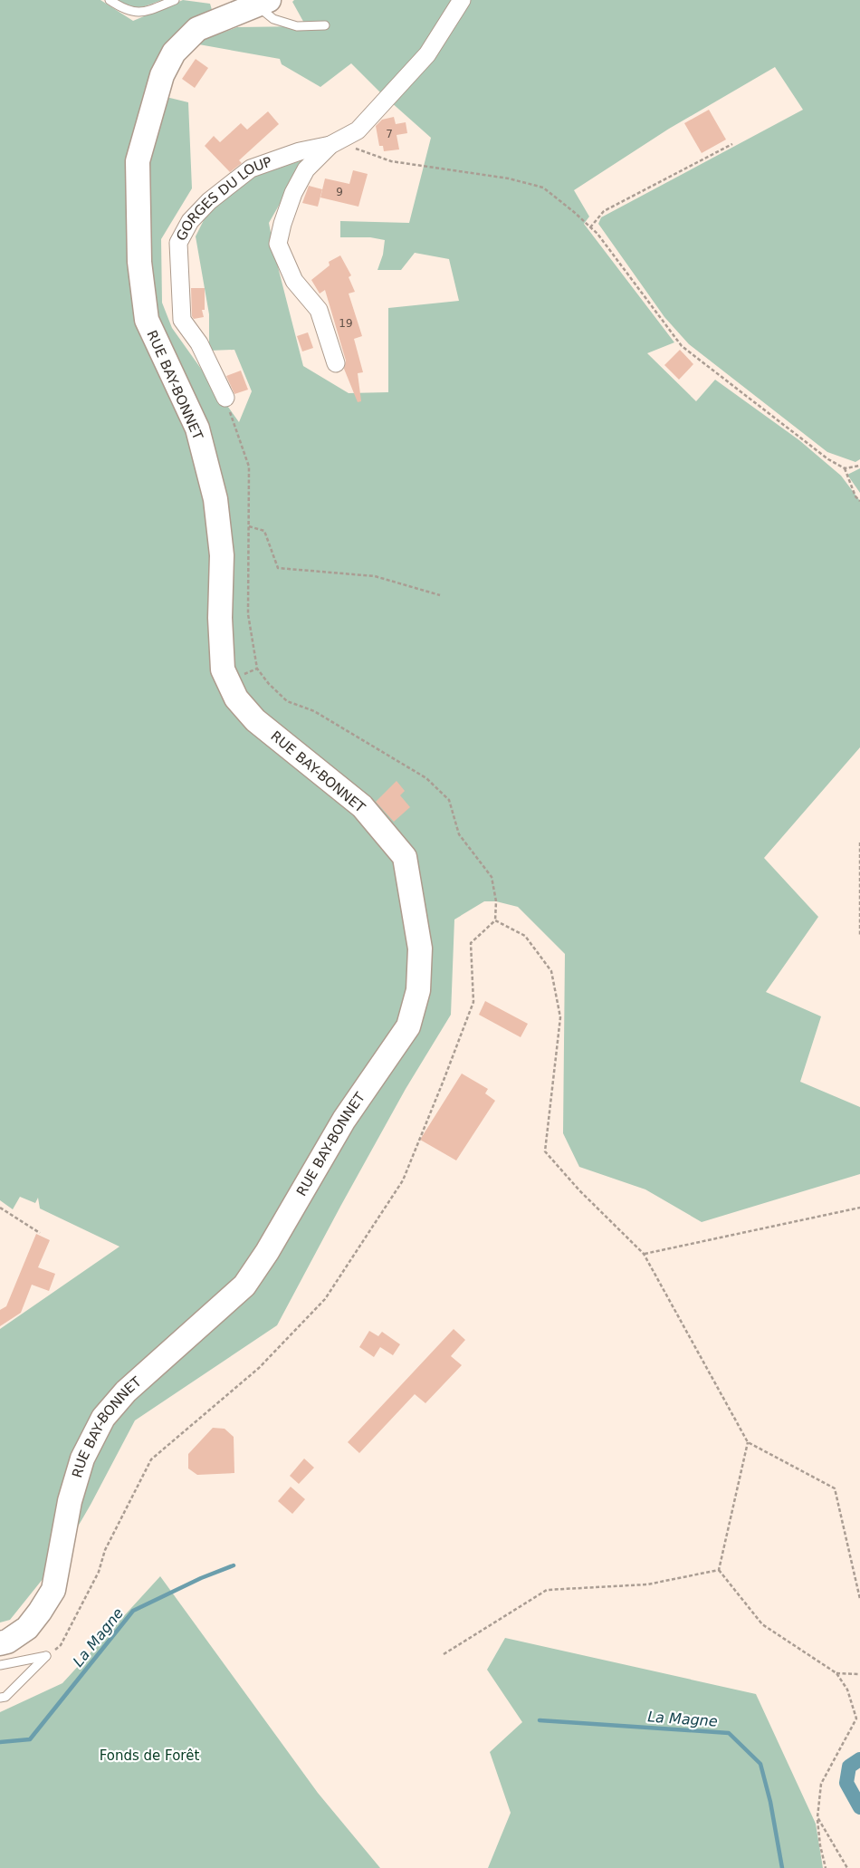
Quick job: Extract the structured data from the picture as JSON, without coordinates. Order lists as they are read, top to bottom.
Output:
{
  "streets": {
    "main road": ["RUE BAY-BONNET"],
    "street": ["GORGES DU LOUP"]
  },
  "water": ["La Magne"],
  "parks": ["Fonds de Forêt"],
  "house_numbers": ["7", "9", "19"]
}
